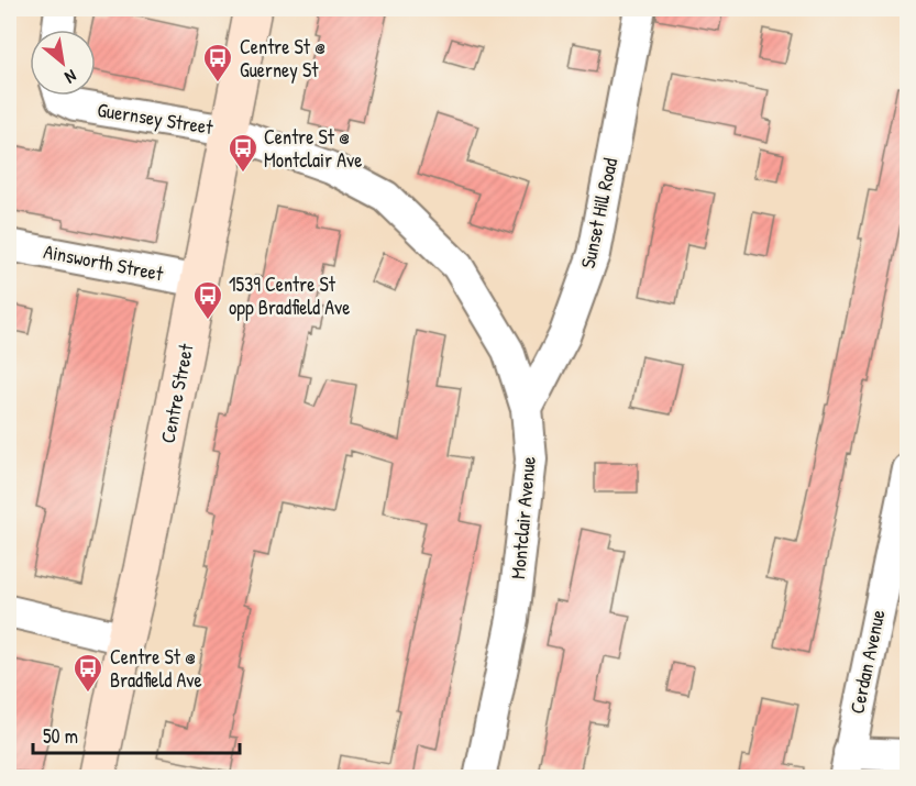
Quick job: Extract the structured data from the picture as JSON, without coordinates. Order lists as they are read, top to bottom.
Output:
{
  "streets": {
    "main road": ["Centre Street"],
    "street": [
      "Guernsey Street",
      "Sunset Hill Road",
      "Ainsworth Street",
      "Montclair Avenue",
      "Cerdan Avenue"
    ]
  },
  "crossings": [
    ["Guernsey Street", "Centre Street"],
    ["Guernsey Street", "Montclair Avenue"],
    ["Sunset Hill Road", "Montclair Avenue"],
    ["Ainsworth Street", "Centre Street"],
    ["Centre Street", "Montclair Avenue"]
  ],
  "places": {
    "bus stop": [
      "Centre St @ Guerney St",
      "Centre St @ Montclair Ave",
      "1539 Centre St opp Bradfield Ave",
      "Centre St @ Bradfield Ave"
    ]
  },
  "scale_bar": "50 m",
  "north": "bottom right"
}
